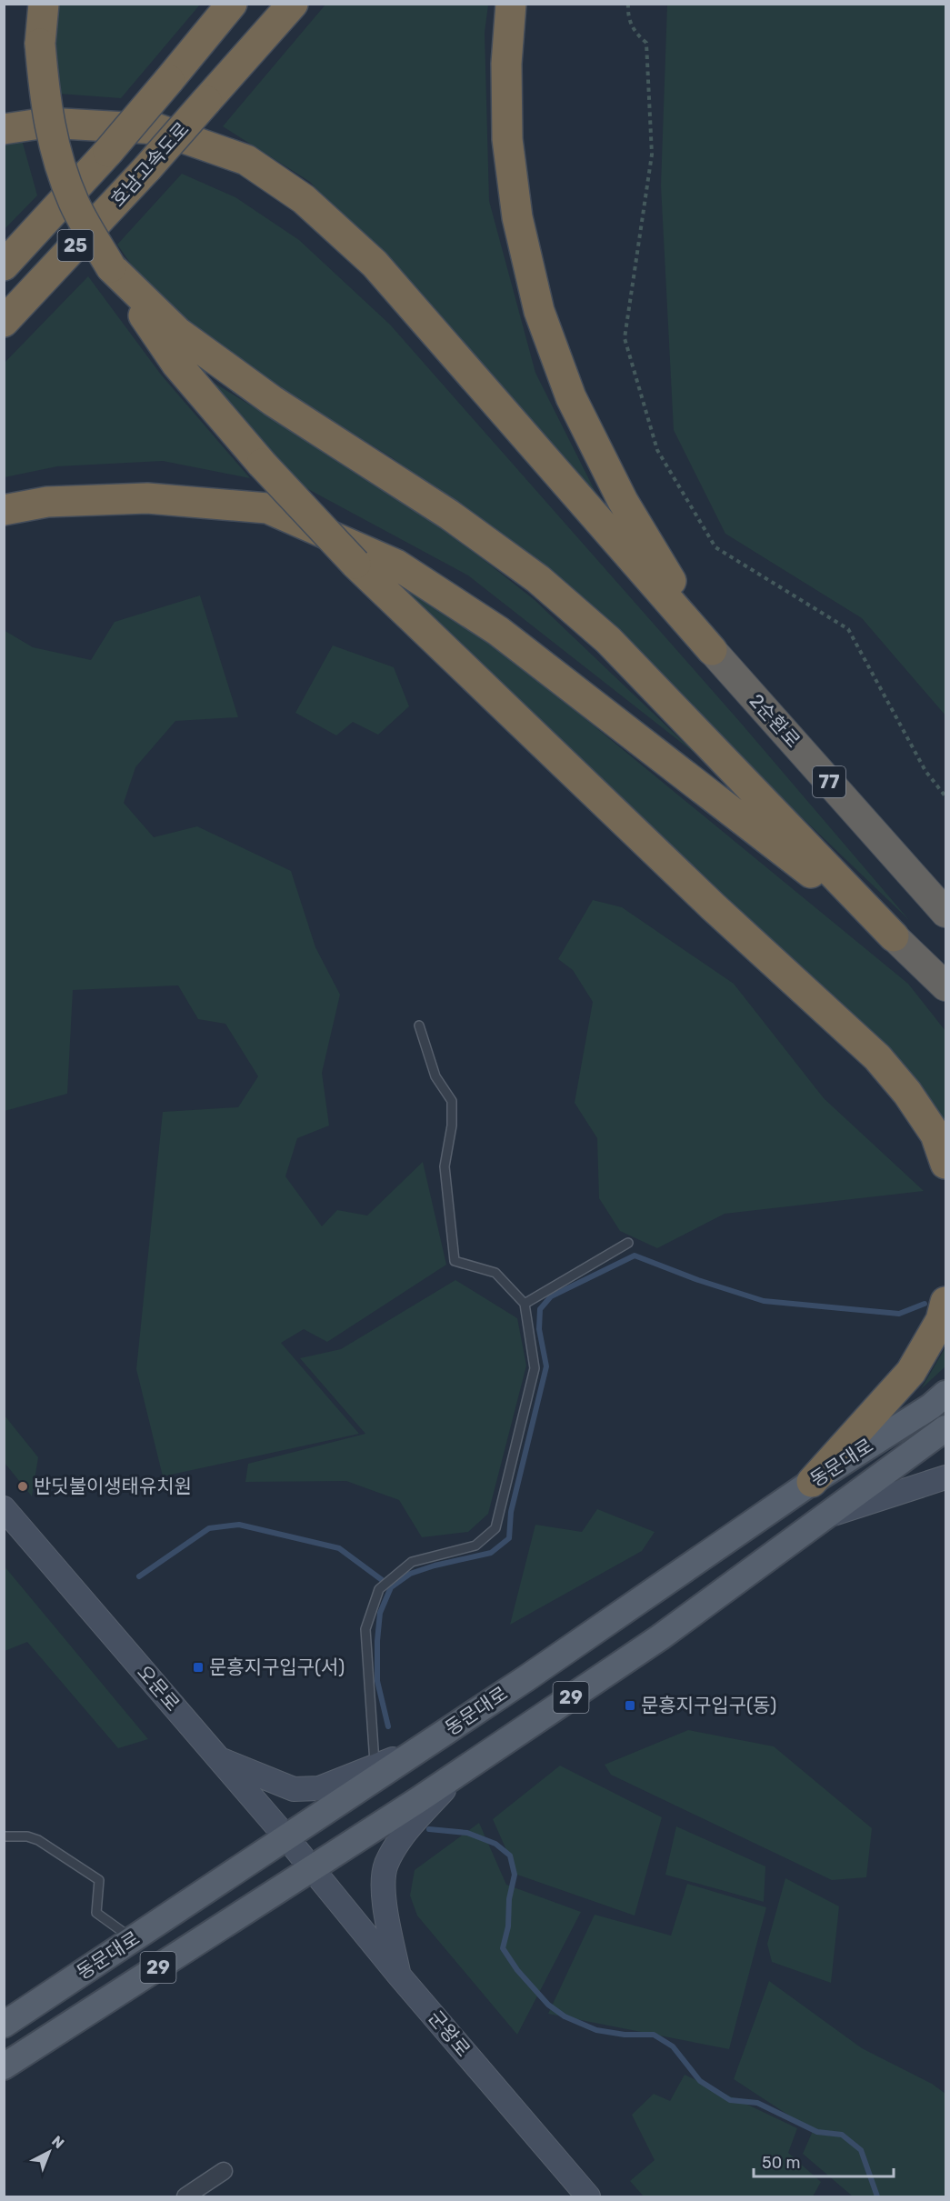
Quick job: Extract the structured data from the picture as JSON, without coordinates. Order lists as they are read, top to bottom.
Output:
{
  "streets": {
    "highway": [
      "호남고속도로",
      "25",
      "2순환로",
      "77"
    ],
    "main road": [
      "동문대로",
      "오문로",
      "29",
      "군왕로"
    ]
  },
  "crossings": [
    ["동문대로", "오문로"],
    ["동문대로", "군왕로"],
    ["오문로", "군왕로"]
  ],
  "places": {
    "other": ["반딧불이생태유치원"],
    "transit": ["문흥지구입구(서)", "문흥지구입구(동)"]
  },
  "scale_bar": "50 m",
  "north": "top right"
}
